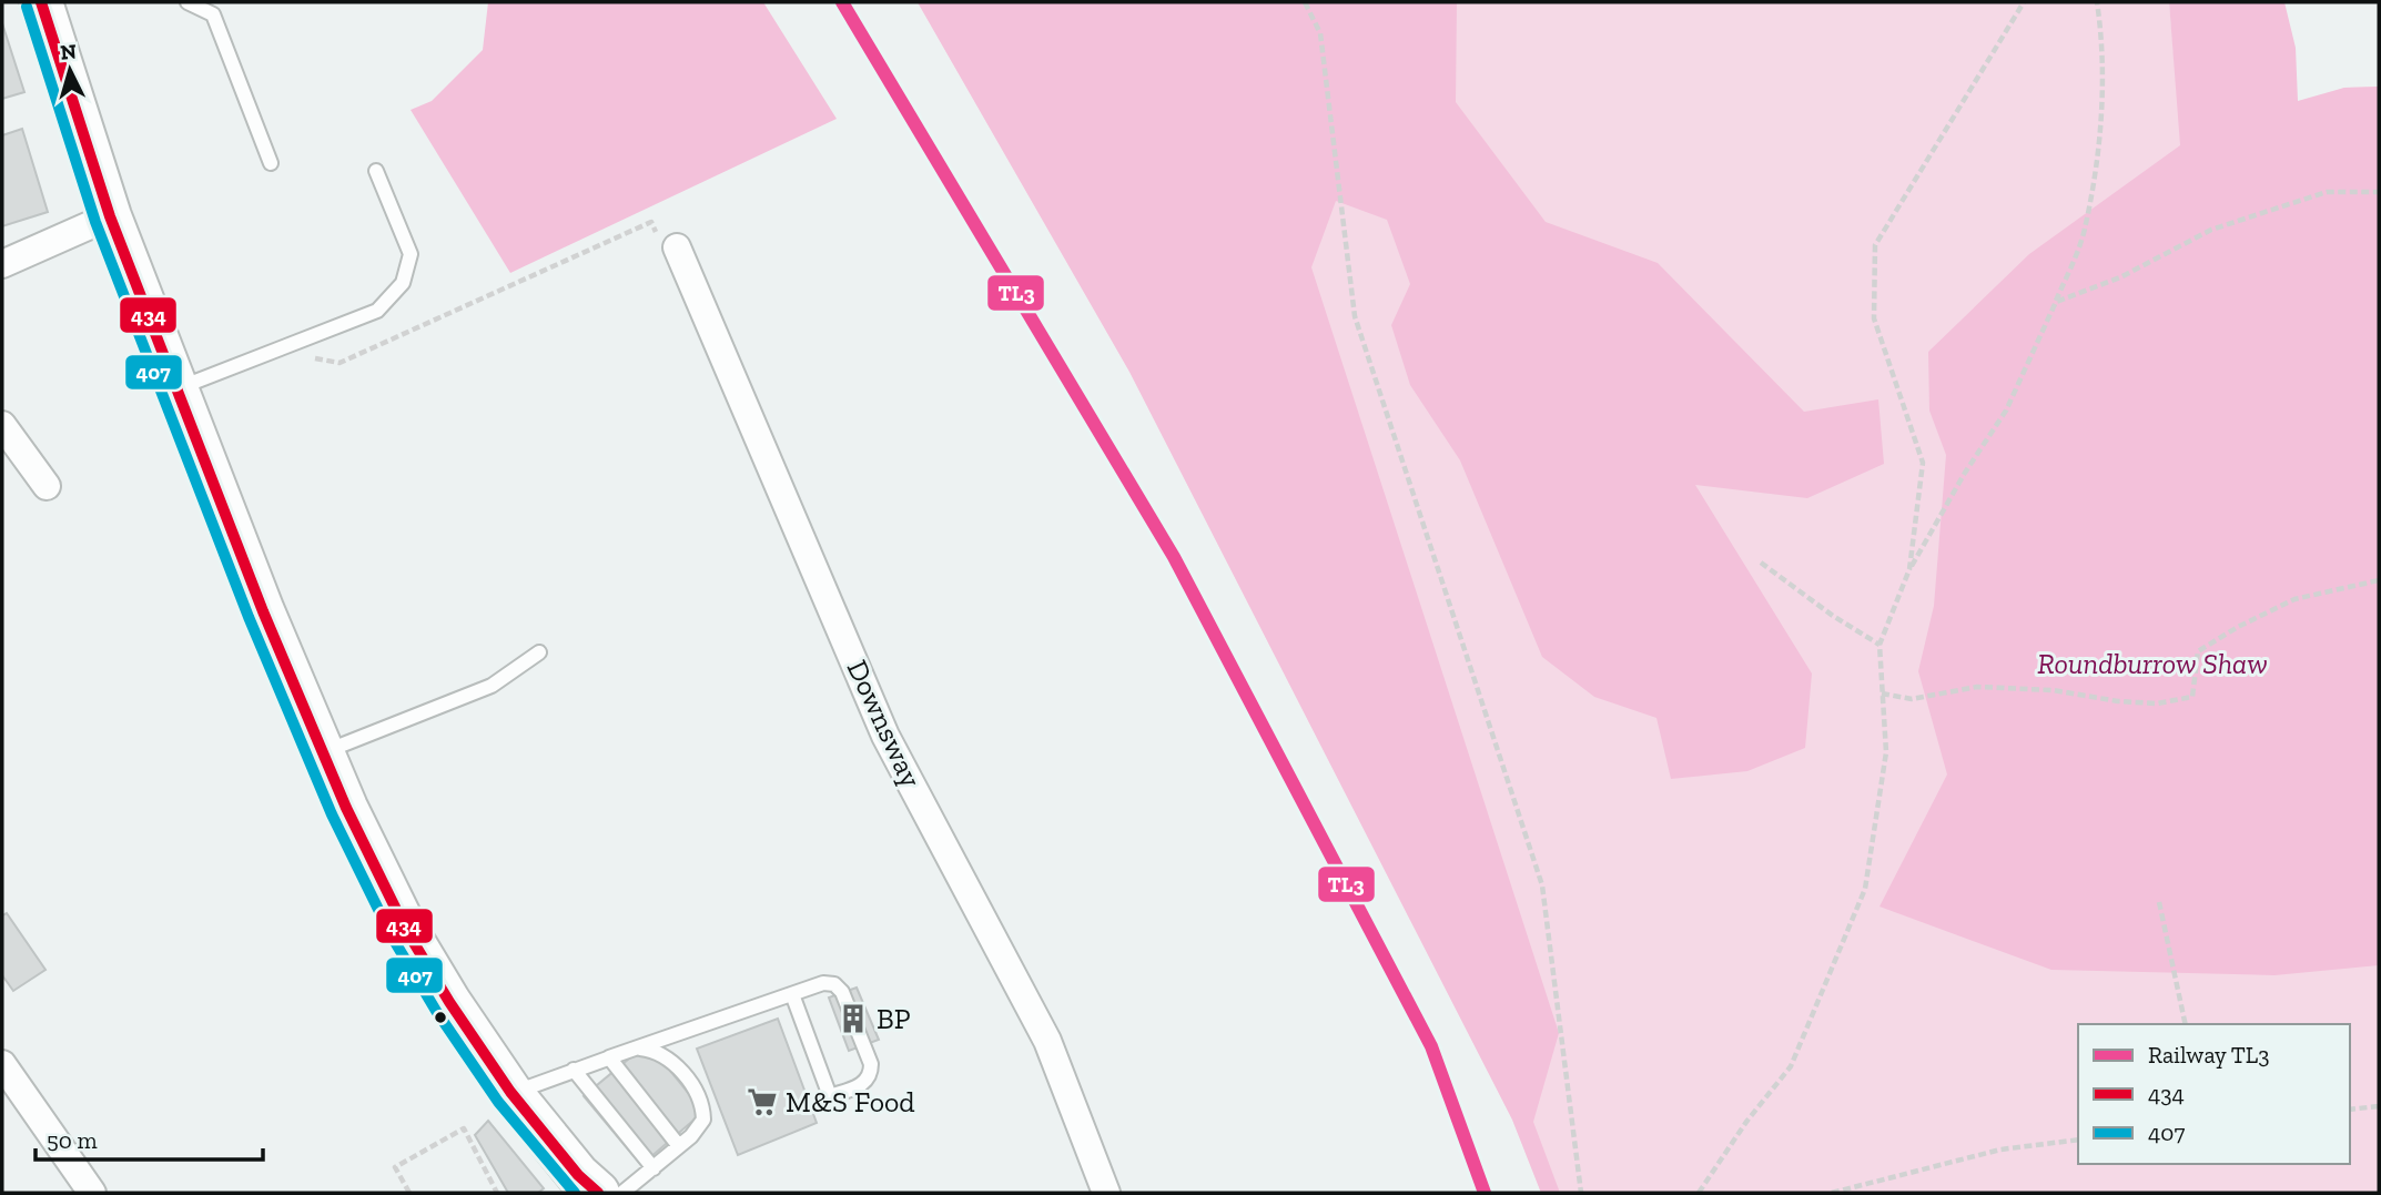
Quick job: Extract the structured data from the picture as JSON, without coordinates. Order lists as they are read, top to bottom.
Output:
{
  "streets": {
    "street": ["Downsway"]
  },
  "parks": ["Roundburrow Shaw"],
  "places": {
    "building": ["BP"],
    "supermarket": ["M&S Food"]
  },
  "lines": ["rail line TL3", "transit line 434", "transit line 407"],
  "legend": ["Railway TL3", "434", "407"],
  "scale_bar": "50 m",
  "north": "top"
}
